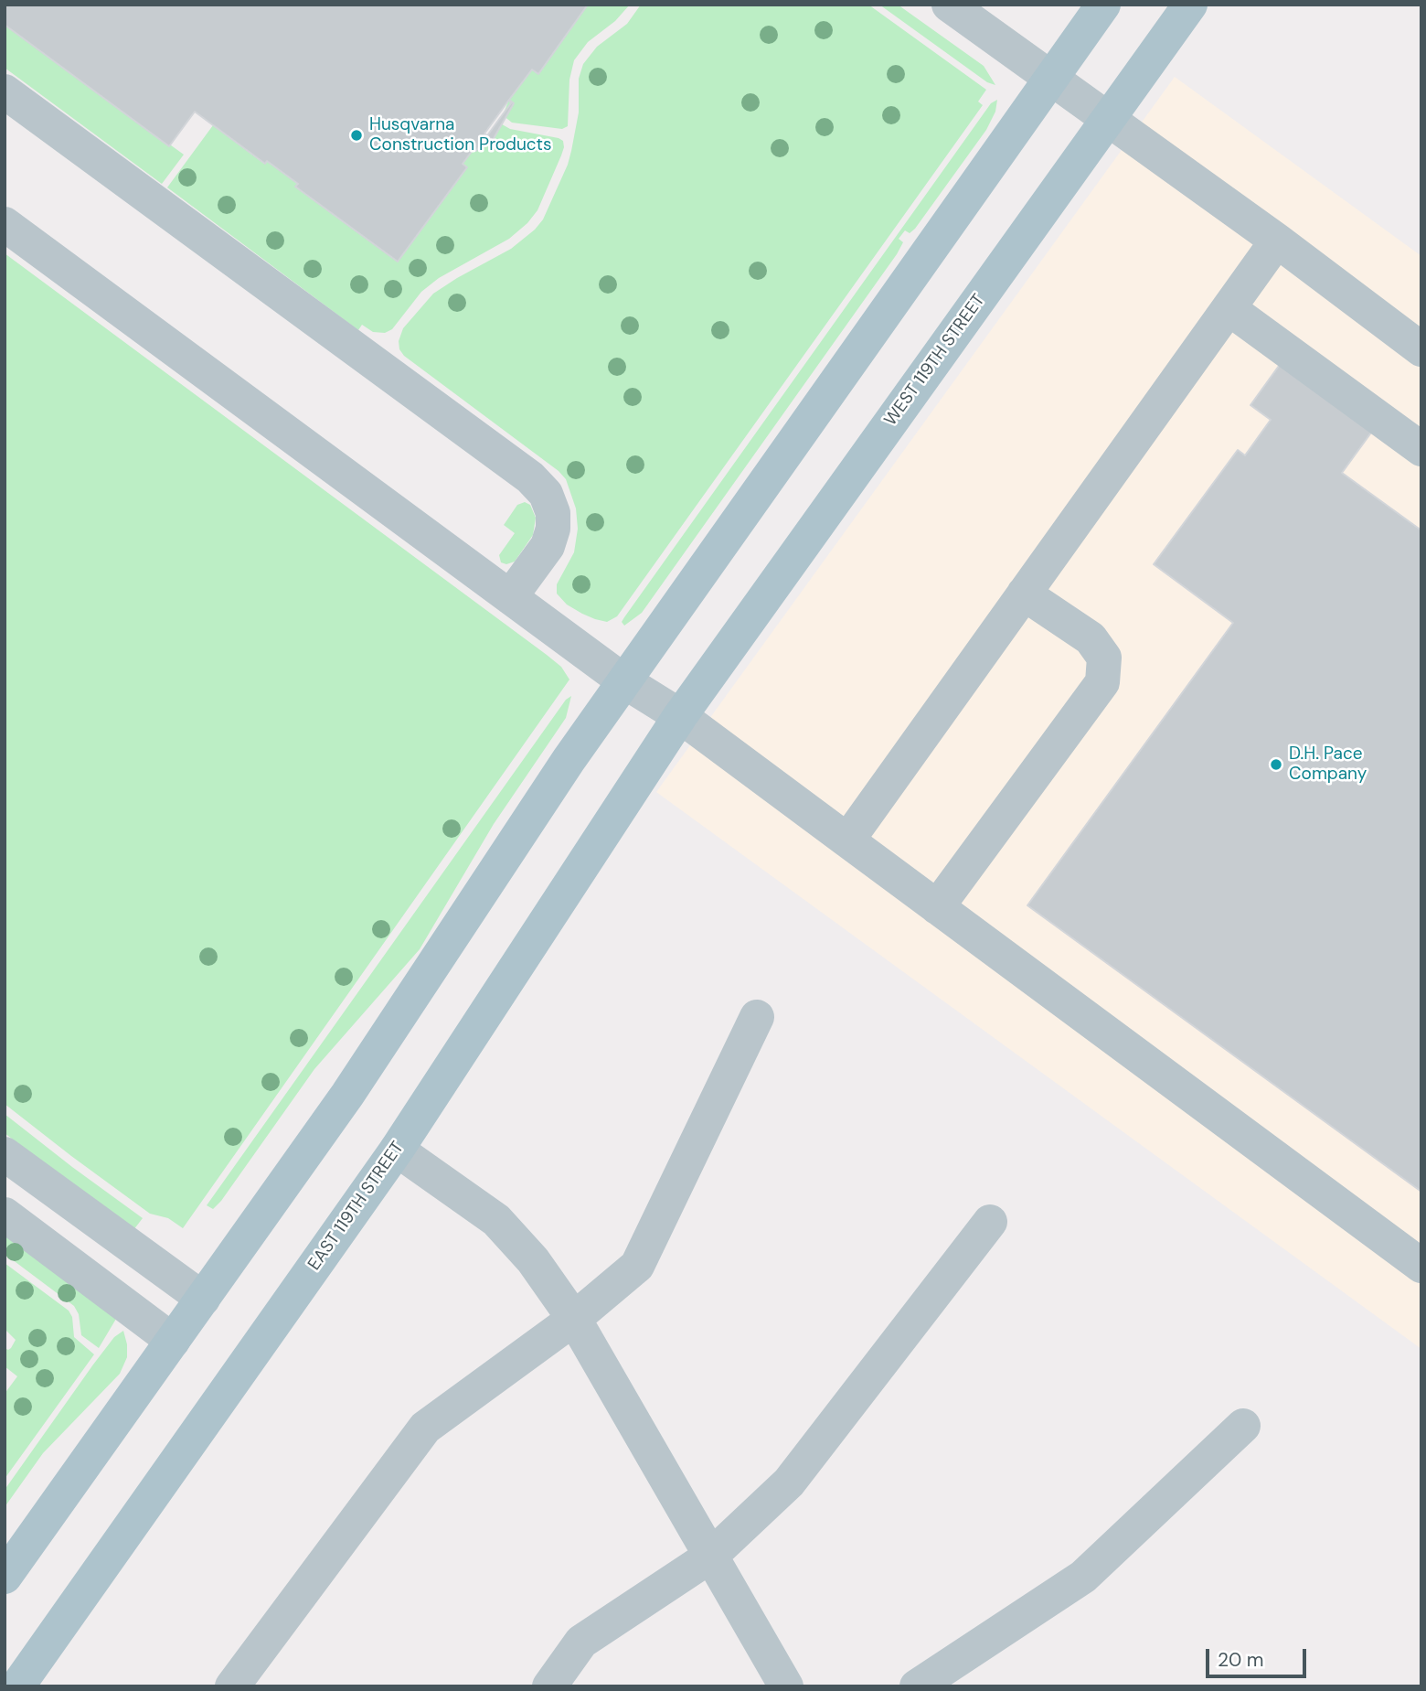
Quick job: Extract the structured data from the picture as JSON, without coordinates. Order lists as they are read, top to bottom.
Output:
{
  "streets": {
    "main road": ["WEST 119TH STREET", "EAST 119TH STREET"]
  },
  "crossings": [
    ["WEST 119TH STREET", "EAST 119TH STREET"]
  ],
  "places": ["Husqvarna Construction Products", "D.H. Pace Company"],
  "scale_bar": "20 m"
}
